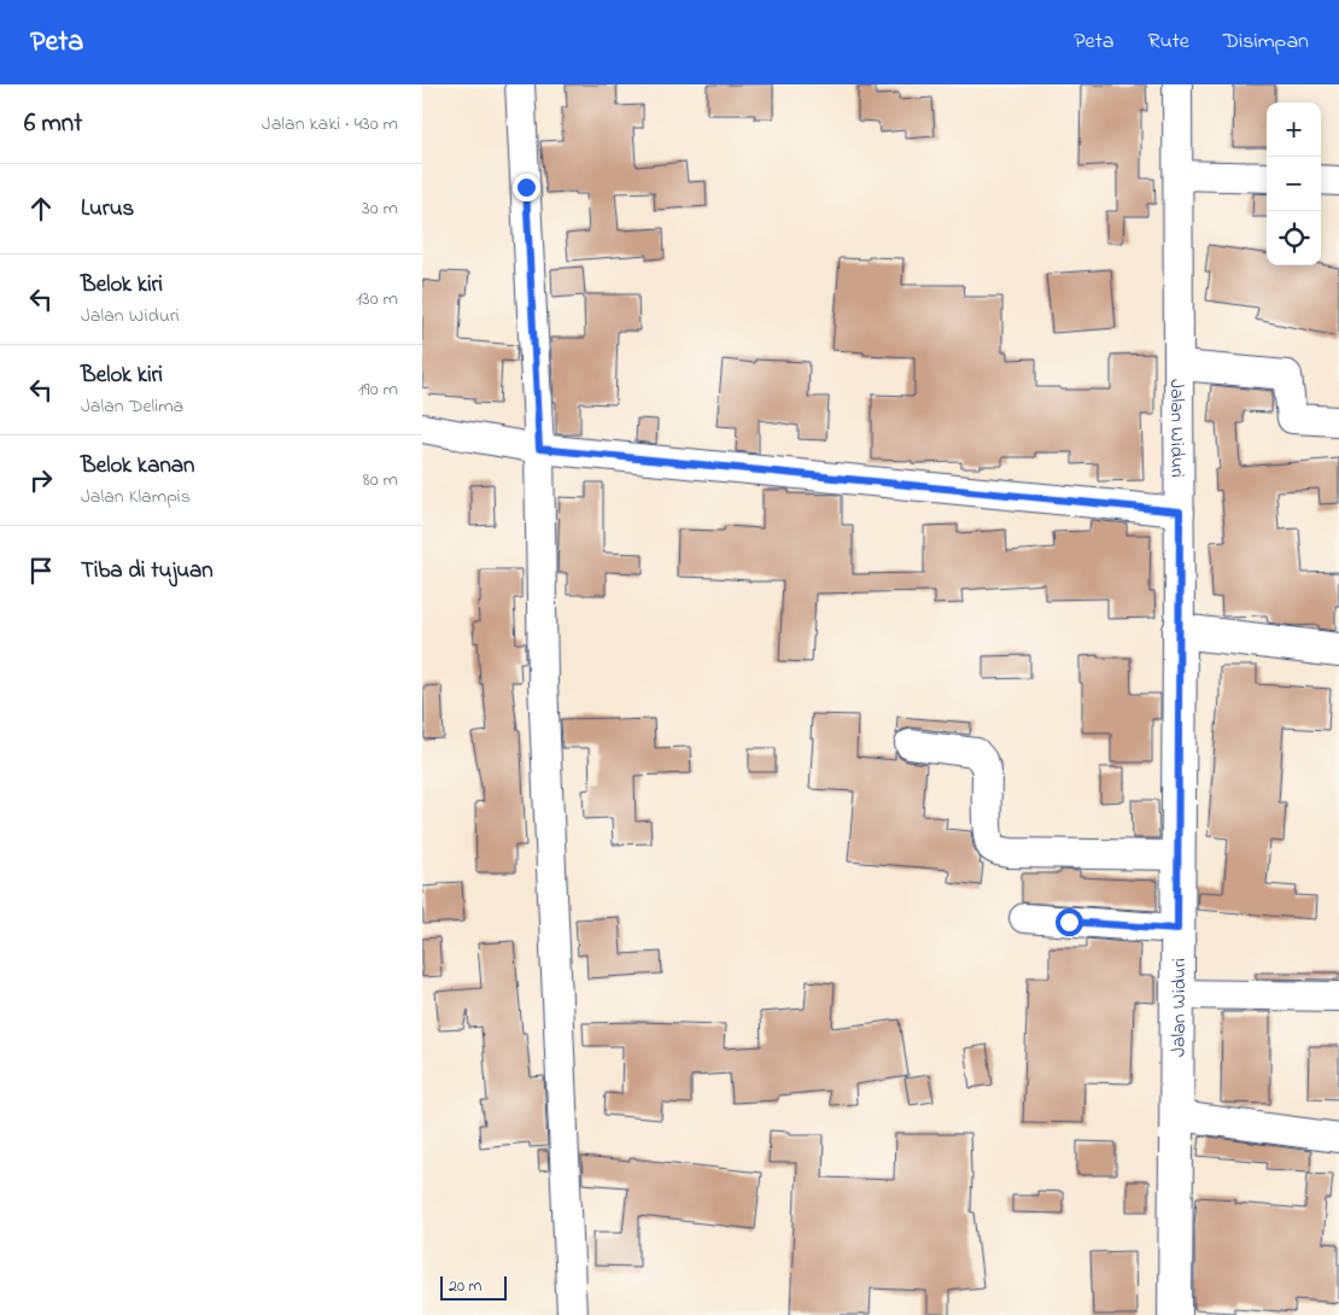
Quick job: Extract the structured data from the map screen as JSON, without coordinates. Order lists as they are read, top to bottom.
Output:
{
  "streets": {
    "main road": ["Jalan Widuri"]
  },
  "scale_bar": "20 m",
  "page": {
    "header": "Peta",
    "nav": ["Peta", "Rute", "Disimpan"],
    "heading": ["6 mnt", "Jalan kaki · 430 m"],
    "map_buttons": ["+", "−"],
    "list": [
      ["Lurus", "30 m"],
      ["Belok kiri", "Jalan Widuri", "130 m"],
      ["Belok kiri", "Jalan Delima", "190 m"],
      ["Belok kanan", "Jalan Klampis", "80 m"],
      "Tiba di tujuan"
    ],
    "scale": "20 m"
  }
}
